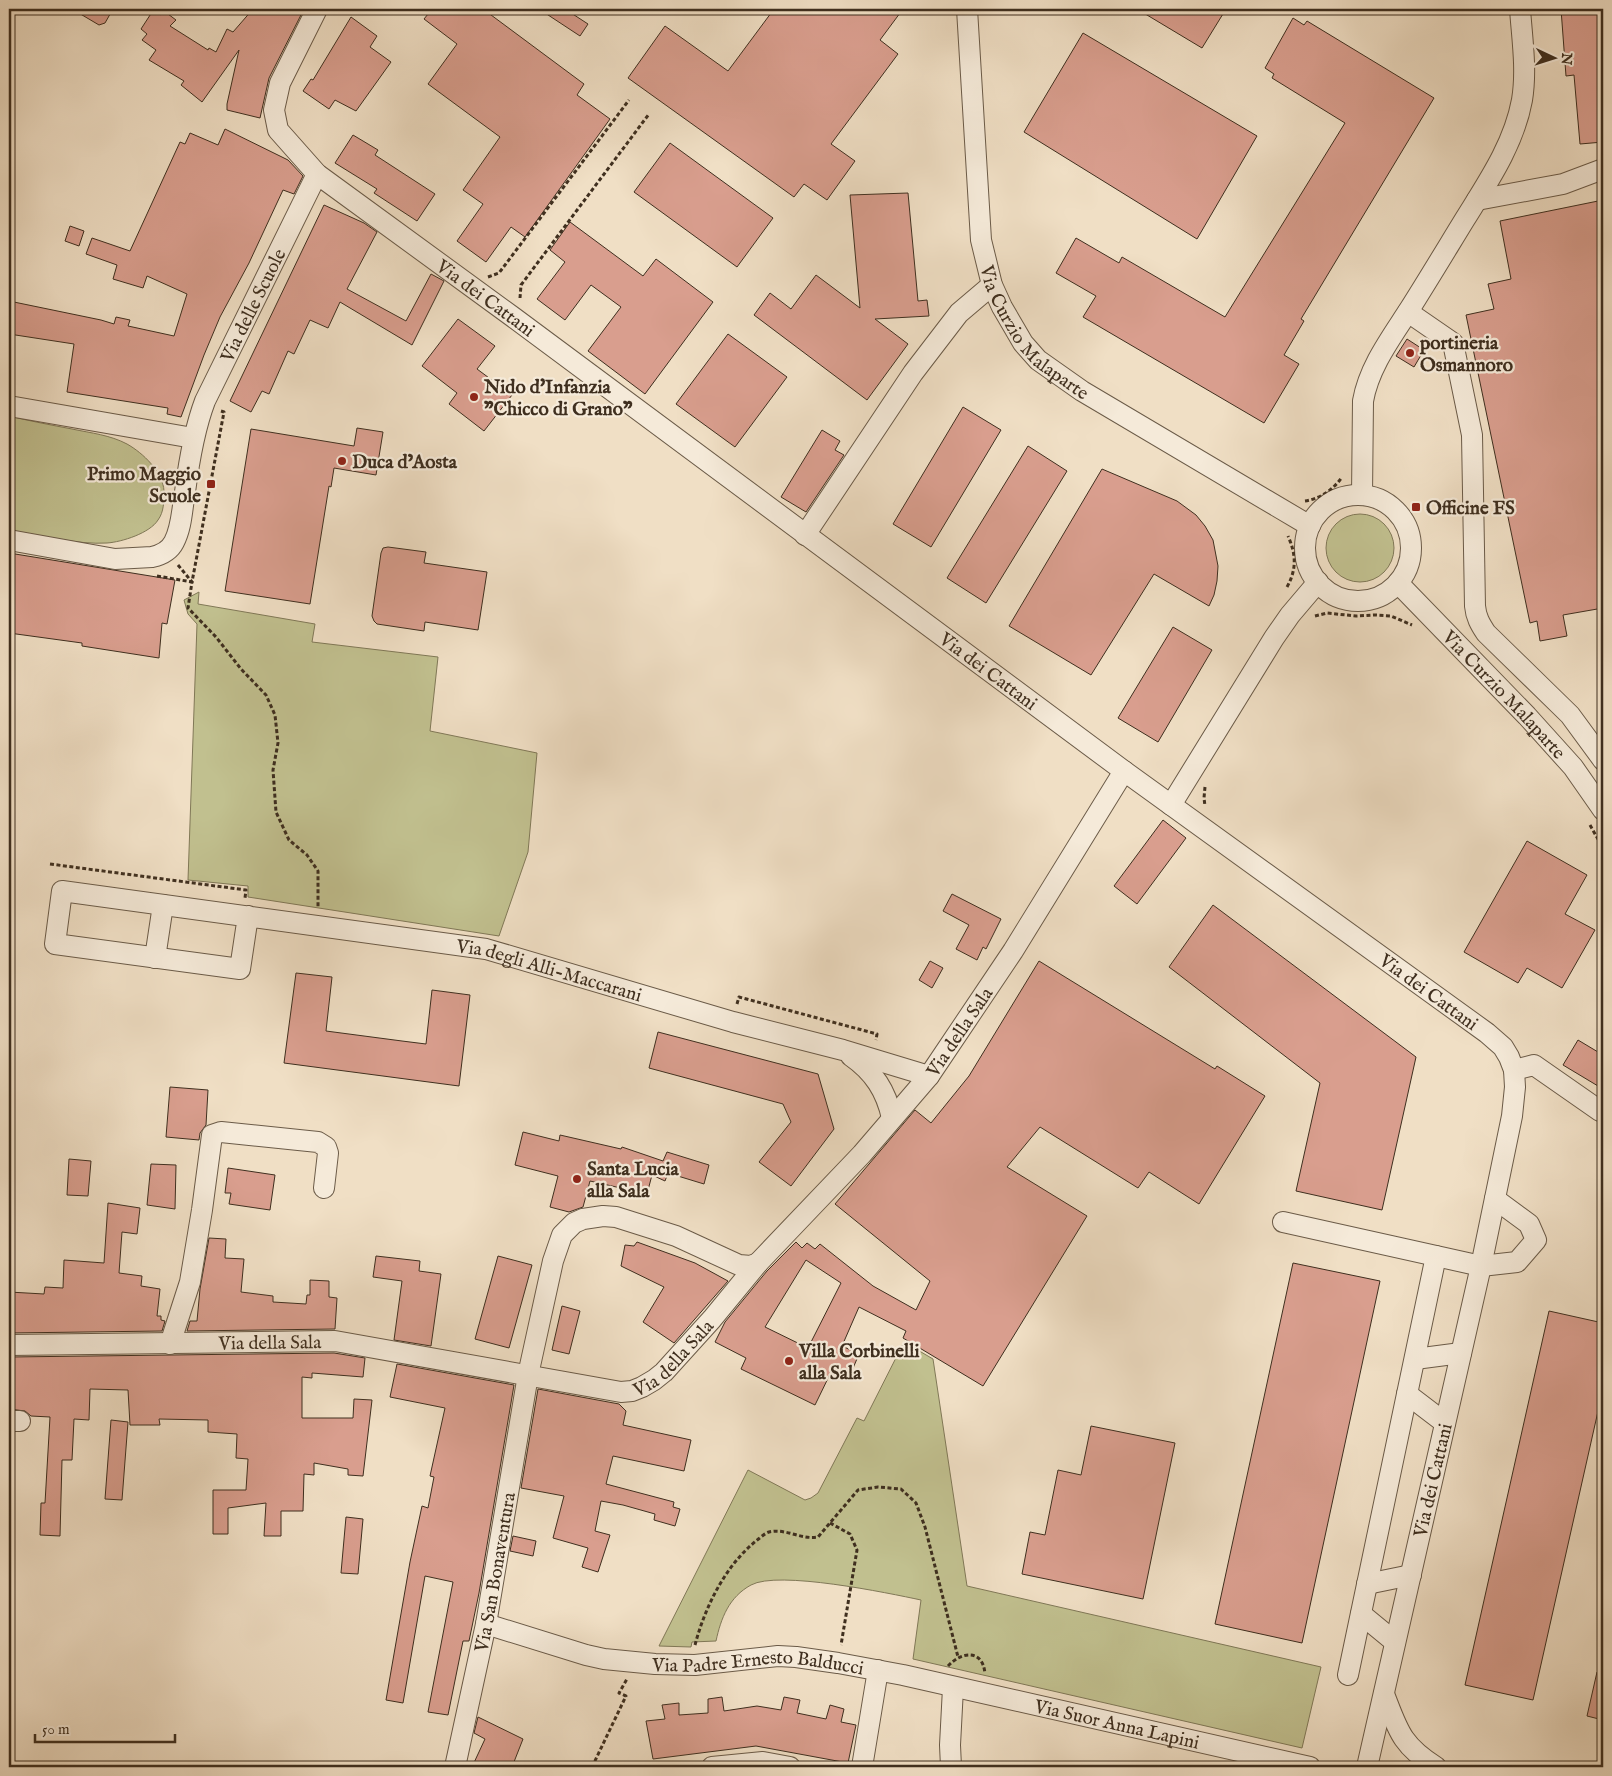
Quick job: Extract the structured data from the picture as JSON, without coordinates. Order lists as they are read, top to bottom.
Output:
{
  "streets": {
    "street": [
      "Via dei Cattani",
      "Via delle Scuole",
      "Via Curzio Malaparte",
      "Via degli Alli-Maccarani",
      "Via della Sala",
      "Via San Bonaventura",
      "Via Padre Ernesto Balducci",
      "Via Suor Anna Lapini"
    ]
  },
  "crossings": [
    ["Via dei Cattani", "Via delle Scuole"],
    ["Via dei Cattani", "Via della Sala"],
    ["Via degli Alli-Maccarani", "Via della Sala"],
    ["Via della Sala", "Via San Bonaventura"],
    ["Via San Bonaventura", "Via Padre Ernesto Balducci"],
    ["Via Padre Ernesto Balducci", "Via Suor Anna Lapini"]
  ],
  "places": {
    "other": [
      "portineria Osmannoro",
      "Nido d'Infanzia \"Chicco di Grano\"",
      "Duca d’Aosta",
      "Santa Lucia alla Sala",
      "Villa Corbinelli alla Sala"
    ],
    "transit": ["Primo Maggio Scuole", "Officine FS"]
  },
  "scale_bar": "50 m",
  "north": "right"
}
